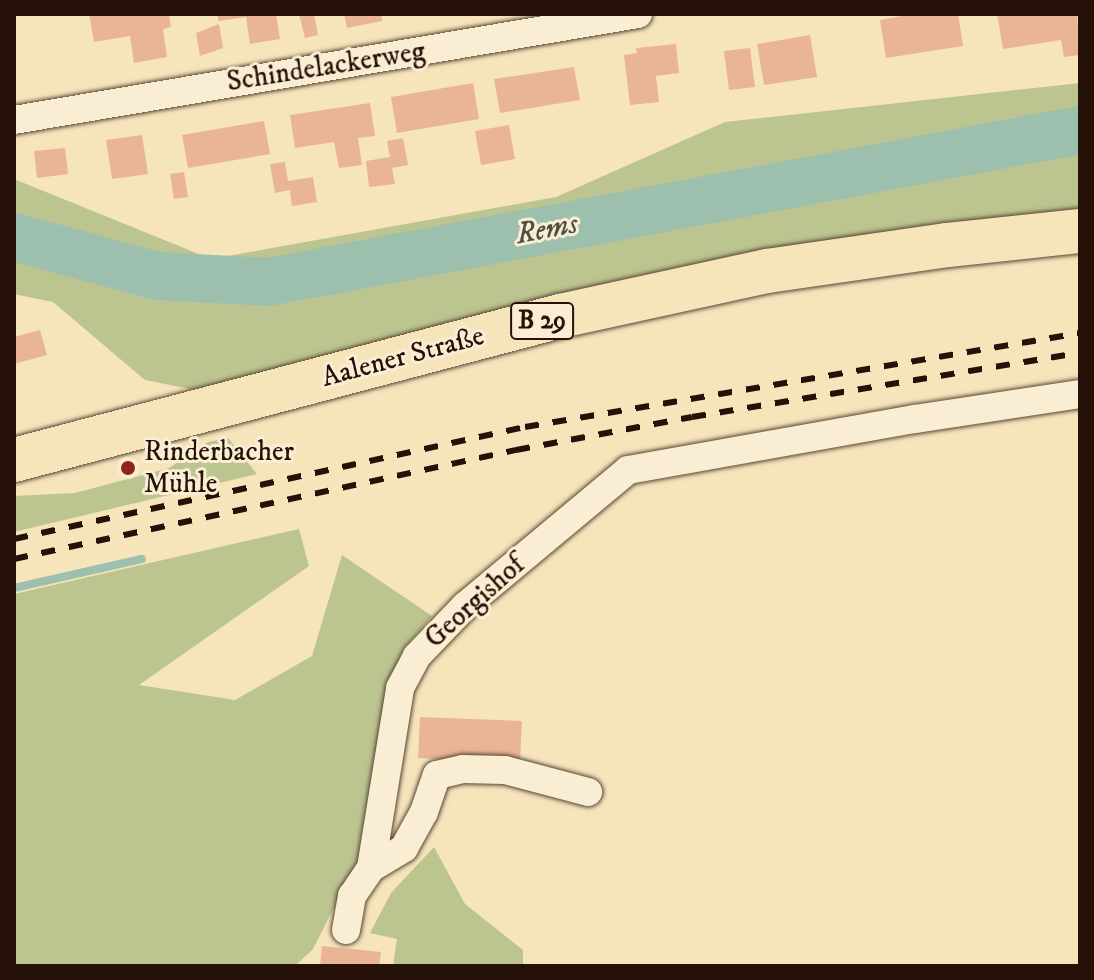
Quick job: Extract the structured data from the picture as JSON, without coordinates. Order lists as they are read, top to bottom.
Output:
{
  "streets": {
    "main road": ["B 29", "Aalener Straße"],
    "street": ["Schindelackerweg", "Georgishof"]
  },
  "water": ["Rems"],
  "places": ["Rinderbacher Mühle"]
}
